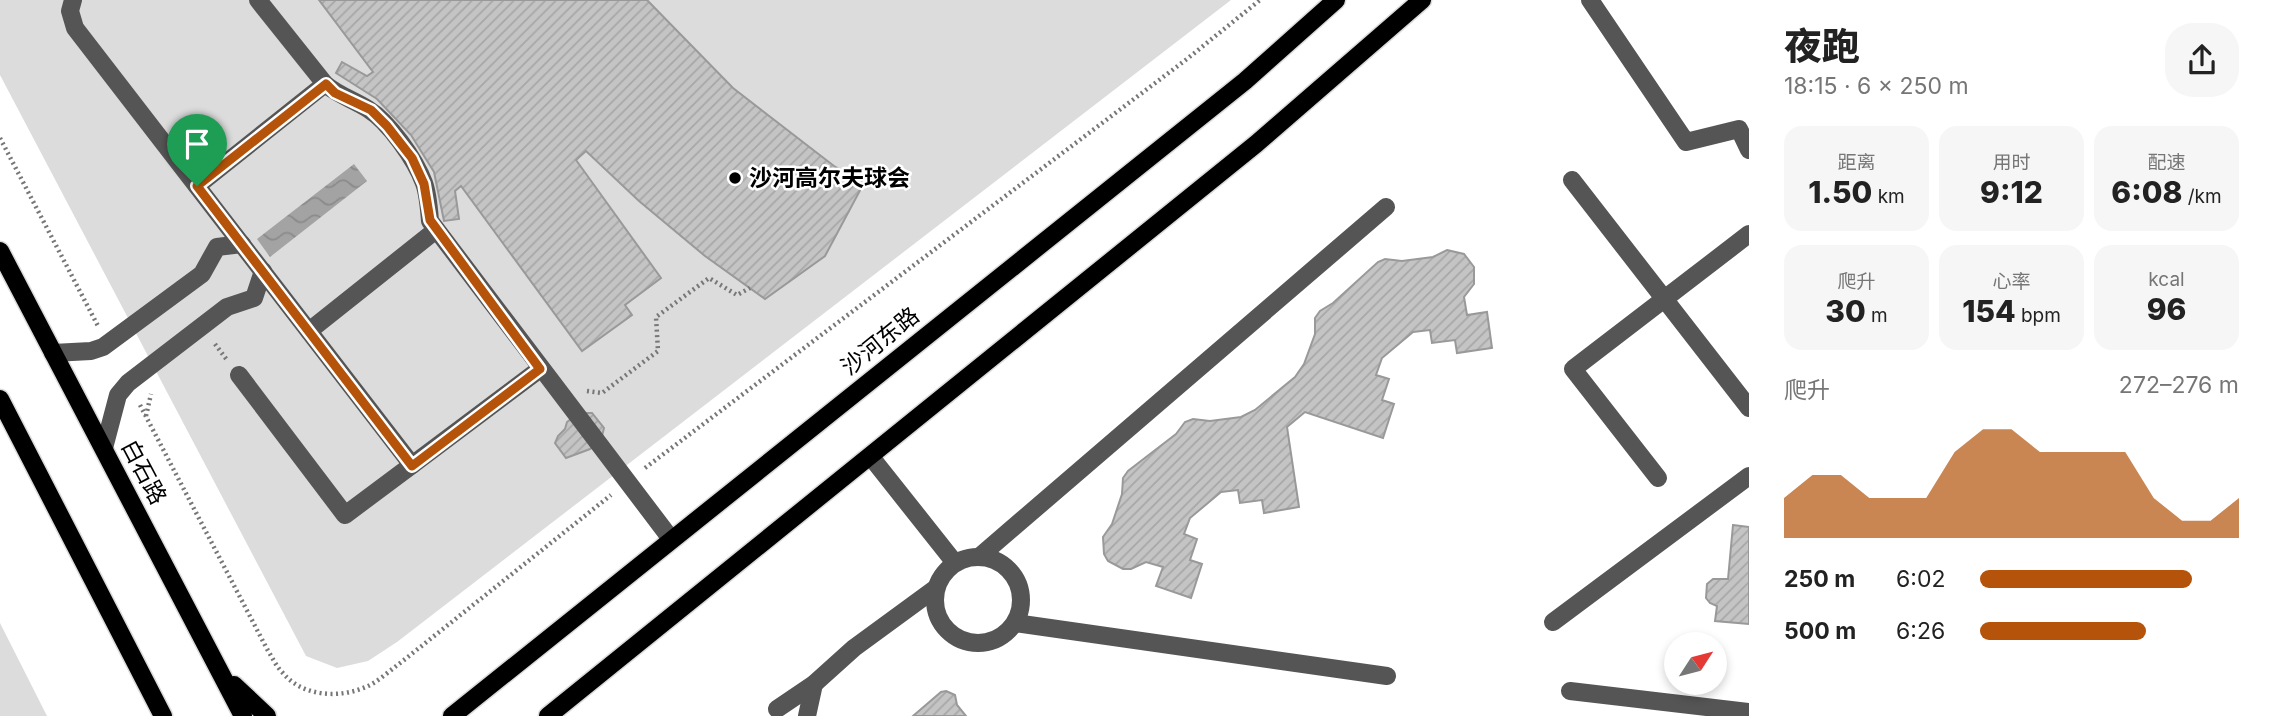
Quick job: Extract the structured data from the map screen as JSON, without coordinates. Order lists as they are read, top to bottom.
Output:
{
  "streets": {
    "main road": ["沙河东路", "白石路"]
  },
  "places": ["沙河高尔夫球会"],
  "north": "top right",
  "page": {
    "heading": ["夜跑", "18:15 · 6 × 250 m"],
    "stats": [
      ["距离", "1.50 km"],
      ["用时", "9:12"],
      ["配速", "6:08 /km"],
      ["爬升", "30 m"],
      ["心率", "154 bpm"],
      ["kcal", "96"]
    ],
    "chart": ["爬升", "272–276 m"],
    "list": [
      {
        "name": "250 m",
        "note": "6:02"
      },
      {
        "name": "500 m",
        "note": "6:26"
      }
    ]
  }
}
